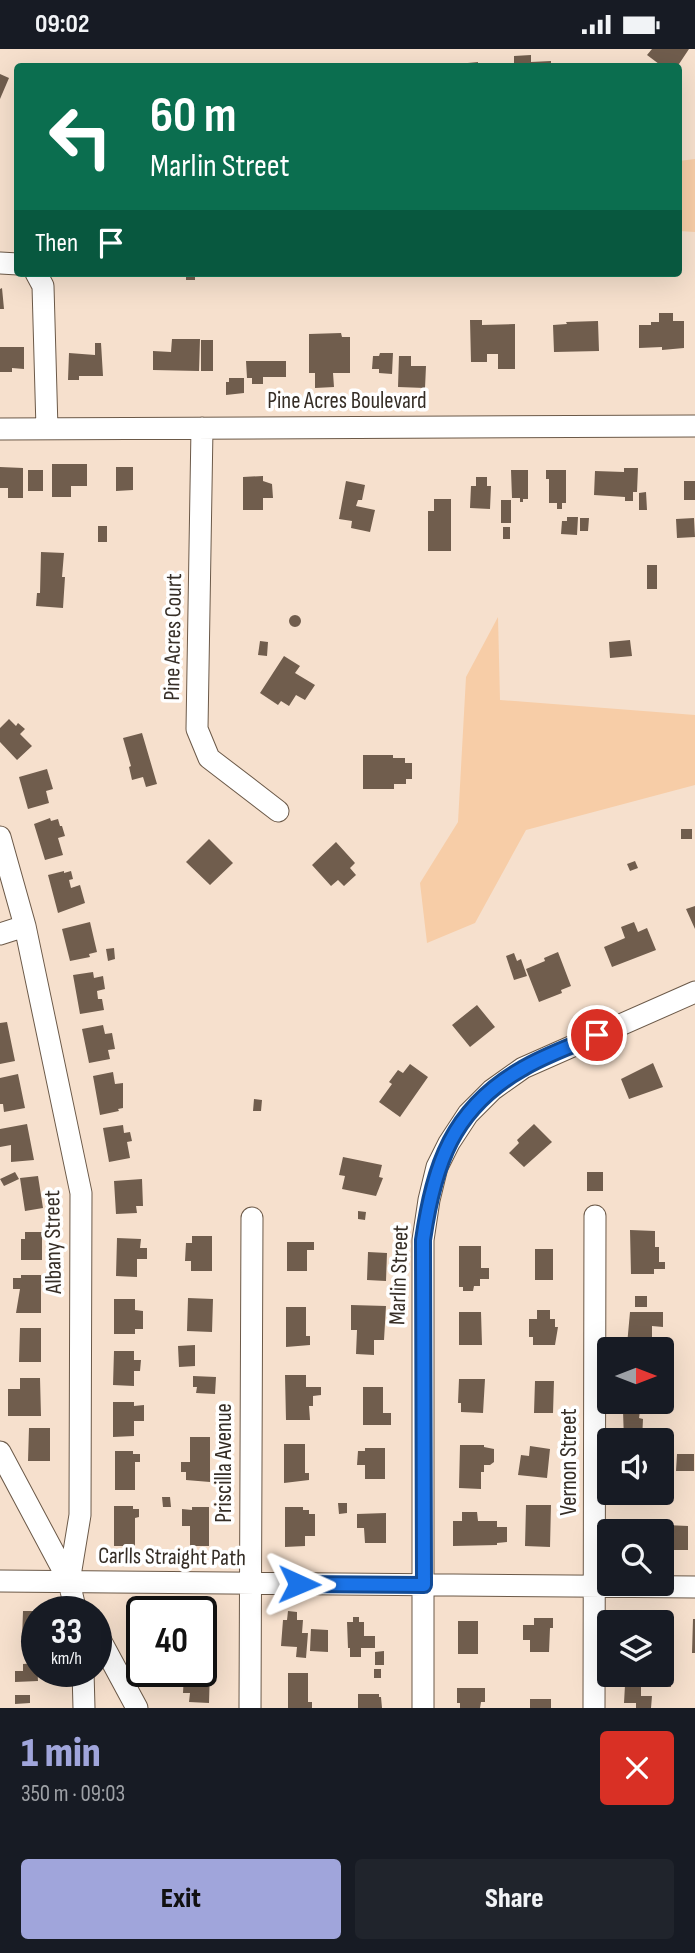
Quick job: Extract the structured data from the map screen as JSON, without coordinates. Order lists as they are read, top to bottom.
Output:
{
  "streets": {
    "street": [
      "Pine Acres Boulevard",
      "Pine Acres Court",
      "Albany Street",
      "Marlin Street",
      "Vernon Street",
      "Priscilla Avenue",
      "Carlls Straight Path"
    ]
  },
  "crossings": [
    ["Pine Acres Boulevard", "Pine Acres Court"],
    ["Albany Street", "Carlls Straight Path"],
    ["Marlin Street", "Carlls Straight Path"],
    ["Vernon Street", "Carlls Straight Path"],
    ["Priscilla Avenue", "Carlls Straight Path"]
  ],
  "north": "right",
  "page": {
    "status": "09:02",
    "turn": ["60 m", "Marlin Street"],
    "then": "Then",
    "speed": "33 km/h",
    "limit": "40",
    "heading": ["1 min", "350 m · 09:03"],
    "buttons": ["Exit", "Share"]
  }
}
